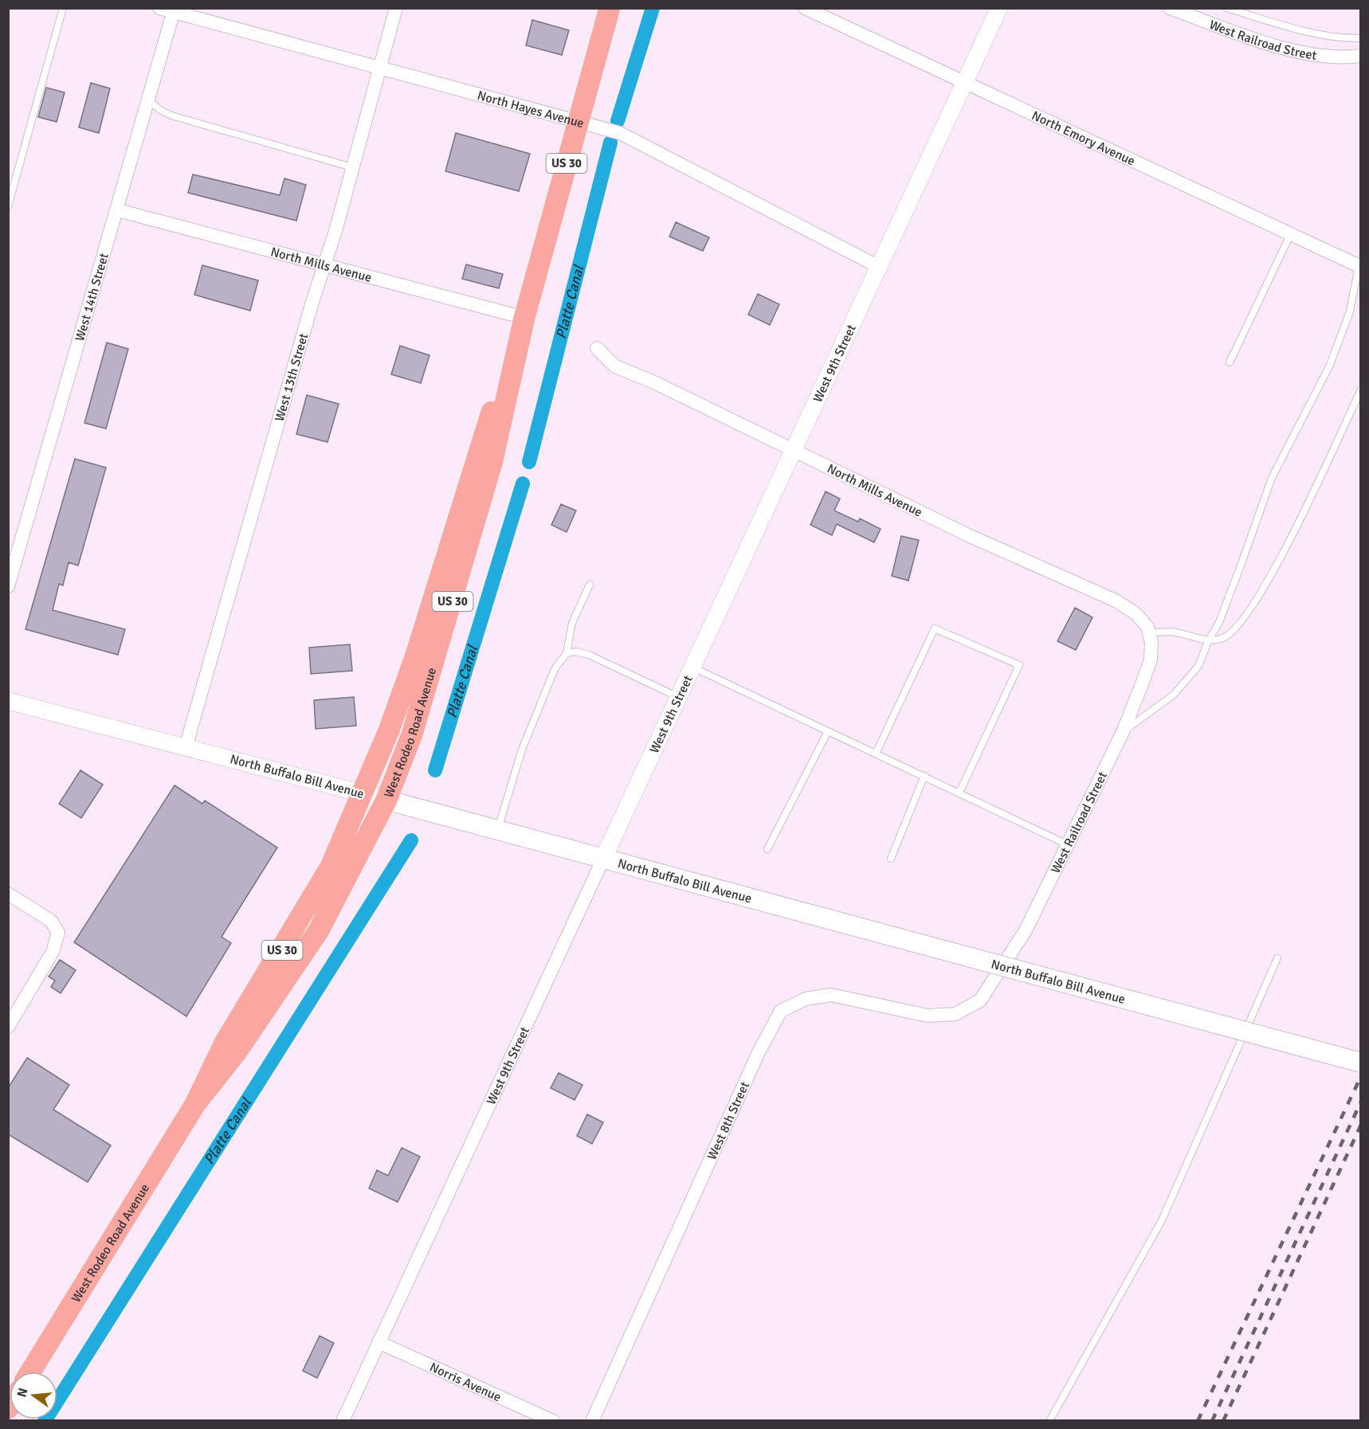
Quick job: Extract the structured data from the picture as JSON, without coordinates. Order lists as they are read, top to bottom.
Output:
{
  "streets": {
    "main road": ["US 30", "West Rodeo Road Avenue", "North Buffalo Bill Avenue"],
    "street": [
      "West Railroad Street",
      "North Hayes Avenue",
      "North Emory Avenue",
      "North Mills Avenue",
      "West 14th Street",
      "West 9th Street",
      "West 13th Street",
      "West 8th Street",
      "Norris Avenue"
    ]
  },
  "crossings": [
    ["West Railroad Street", "North Mills Avenue"],
    ["West Railroad Street", "West 8th Street"],
    ["North Hayes Avenue", "West 14th Street"],
    ["North Hayes Avenue", "West 9th Street"],
    ["North Hayes Avenue", "West 13th Street"],
    ["North Hayes Avenue", "West Rodeo Road Avenue"],
    ["North Emory Avenue", "West 9th Street"],
    ["North Mills Avenue", "West 14th Street"],
    ["North Mills Avenue", "West 9th Street"],
    ["North Mills Avenue", "West 13th Street"],
    ["North Mills Avenue", "West Rodeo Road Avenue"],
    ["West 9th Street", "North Buffalo Bill Avenue"],
    ["West 9th Street", "Norris Avenue"],
    ["West 13th Street", "North Buffalo Bill Avenue"],
    ["West Rodeo Road Avenue", "North Buffalo Bill Avenue"]
  ],
  "water": ["Platte Canal"],
  "north": "left"
}
